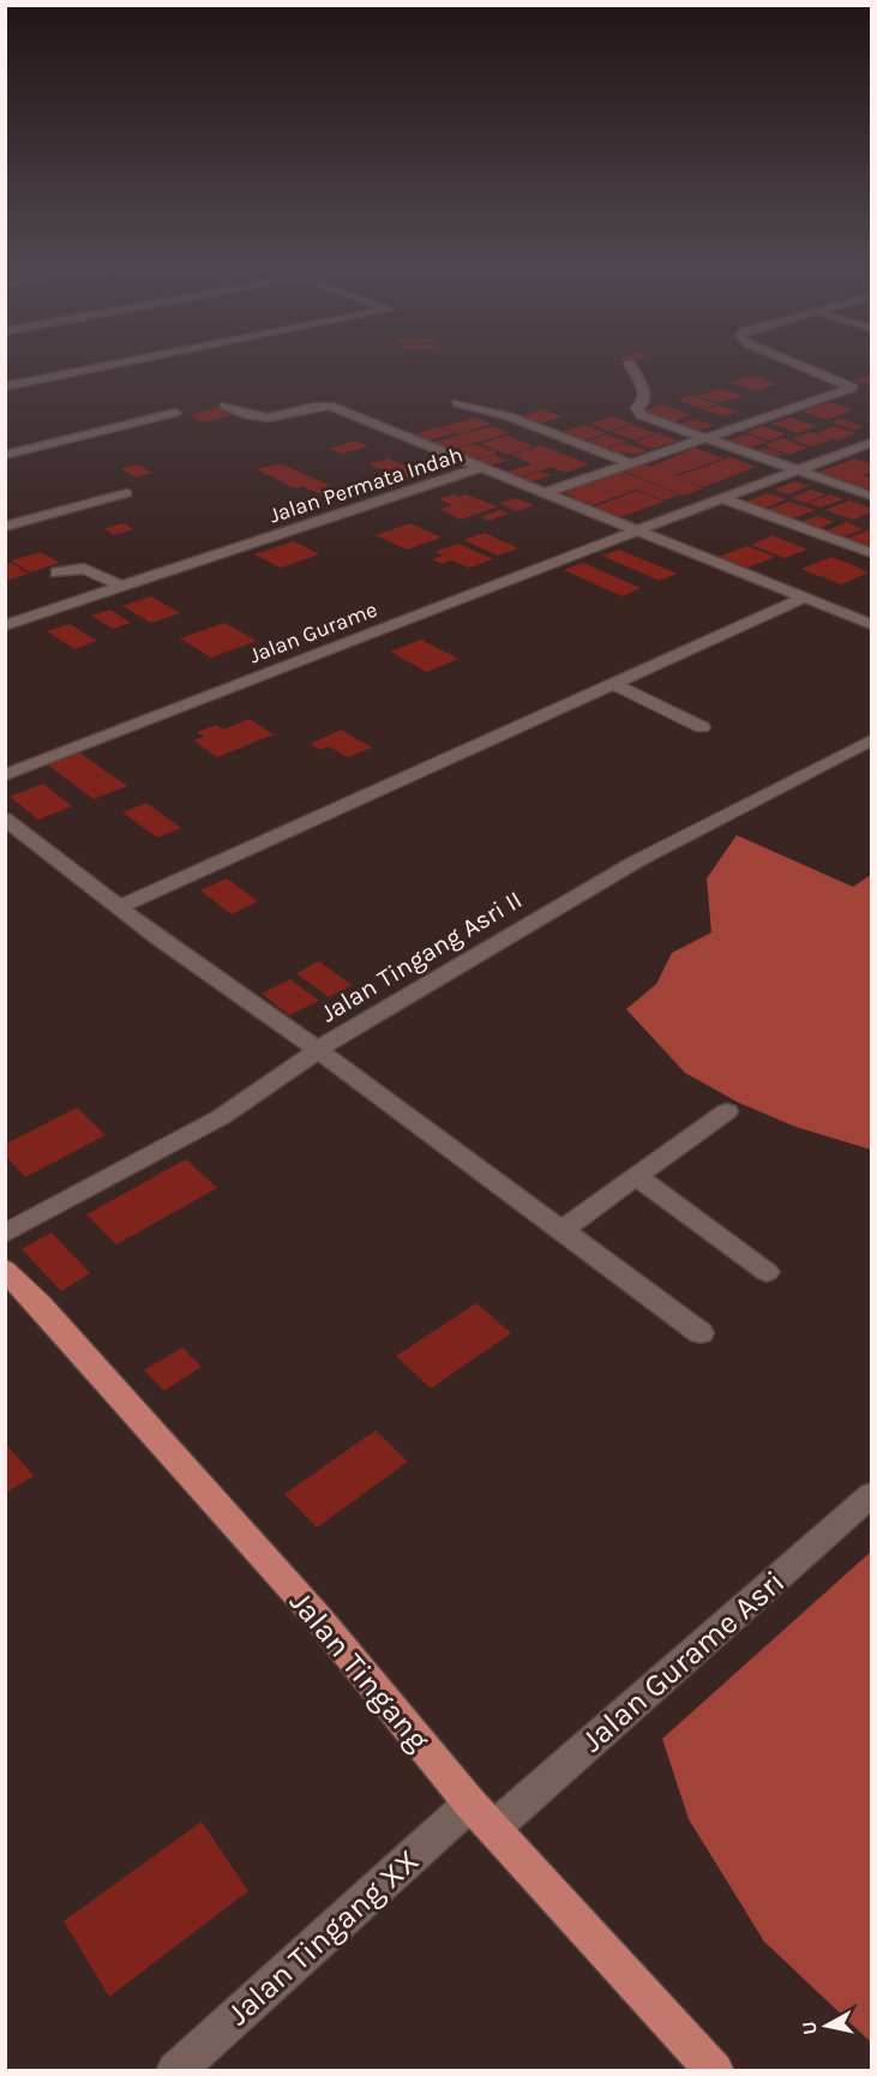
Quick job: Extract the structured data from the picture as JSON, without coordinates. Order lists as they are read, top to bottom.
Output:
{
  "streets": {
    "main road": ["Jalan Tingang"],
    "street": [
      "Jalan Permata Indah",
      "Jalan Gurame",
      "Jalan Tingang Asri II",
      "Jalan Gurame Asri",
      "Jalan Tingang XX"
    ]
  },
  "crossings": [
    ["Jalan Gurame Asri", "Jalan Tingang"],
    ["Jalan Gurame Asri", "Jalan Tingang XX"],
    ["Jalan Tingang", "Jalan Tingang XX"]
  ],
  "north": "left"
}
